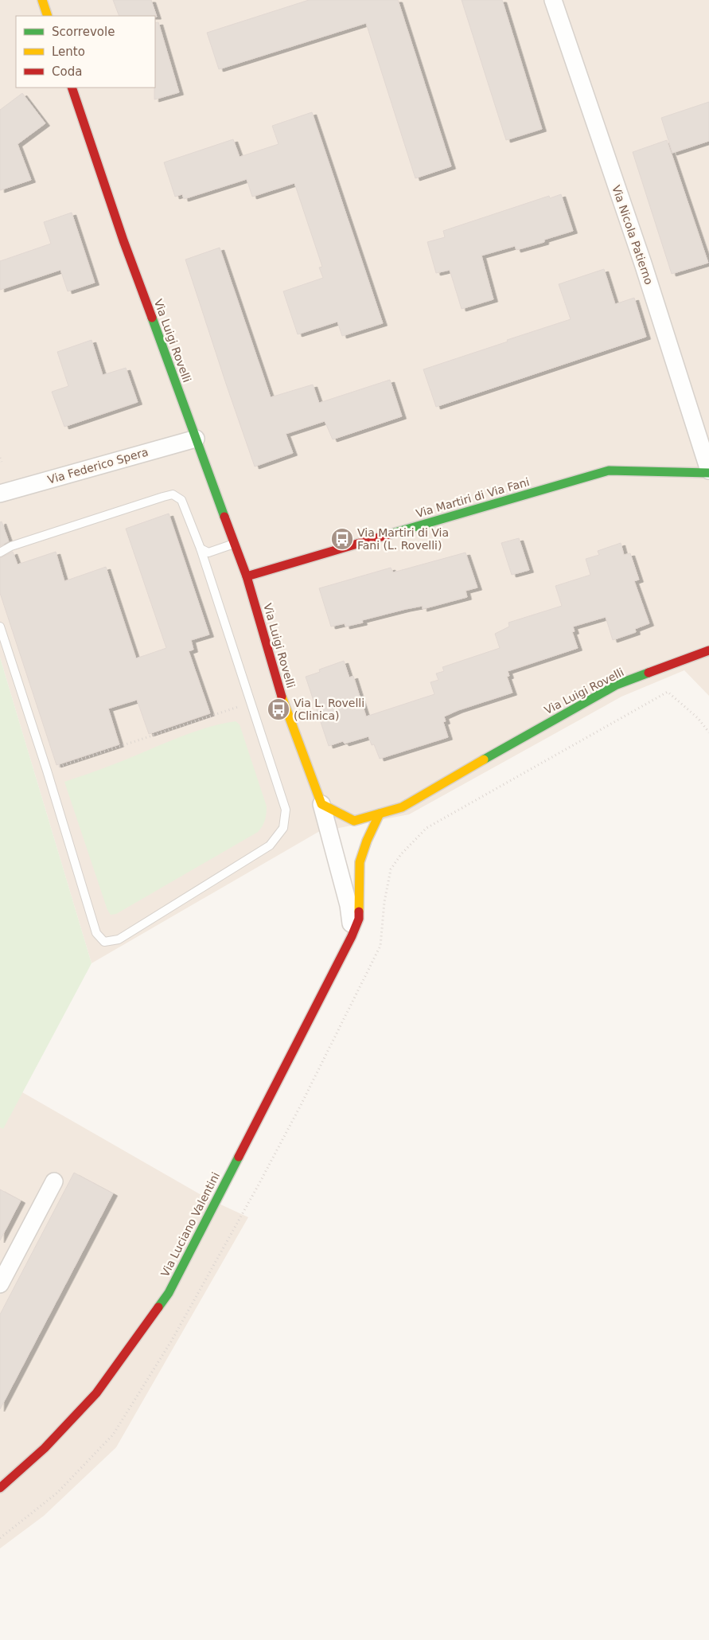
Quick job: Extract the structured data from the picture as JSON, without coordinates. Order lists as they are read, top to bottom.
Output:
{
  "streets": {
    "street": [
      "Via Nicola Patierno",
      "Via Luigi Rovelli",
      "Via Federico Spera",
      "Via Martiri di Via Fani",
      "Via Luciano Valentini"
    ]
  },
  "crossings": [
    ["Via Nicola Patierno", "Via Martiri di Via Fani"],
    ["Via Luigi Rovelli", "Via Federico Spera"],
    ["Via Luigi Rovelli", "Via Martiri di Via Fani"],
    ["Via Luigi Rovelli", "Via Luciano Valentini"]
  ],
  "places": {
    "bus stop": ["Via Martiri di Via Fani (L. Rovelli)", "Via L. Rovelli (Clinica)"]
  },
  "legend": ["Scorrevole", "Lento", "Coda"]
}
